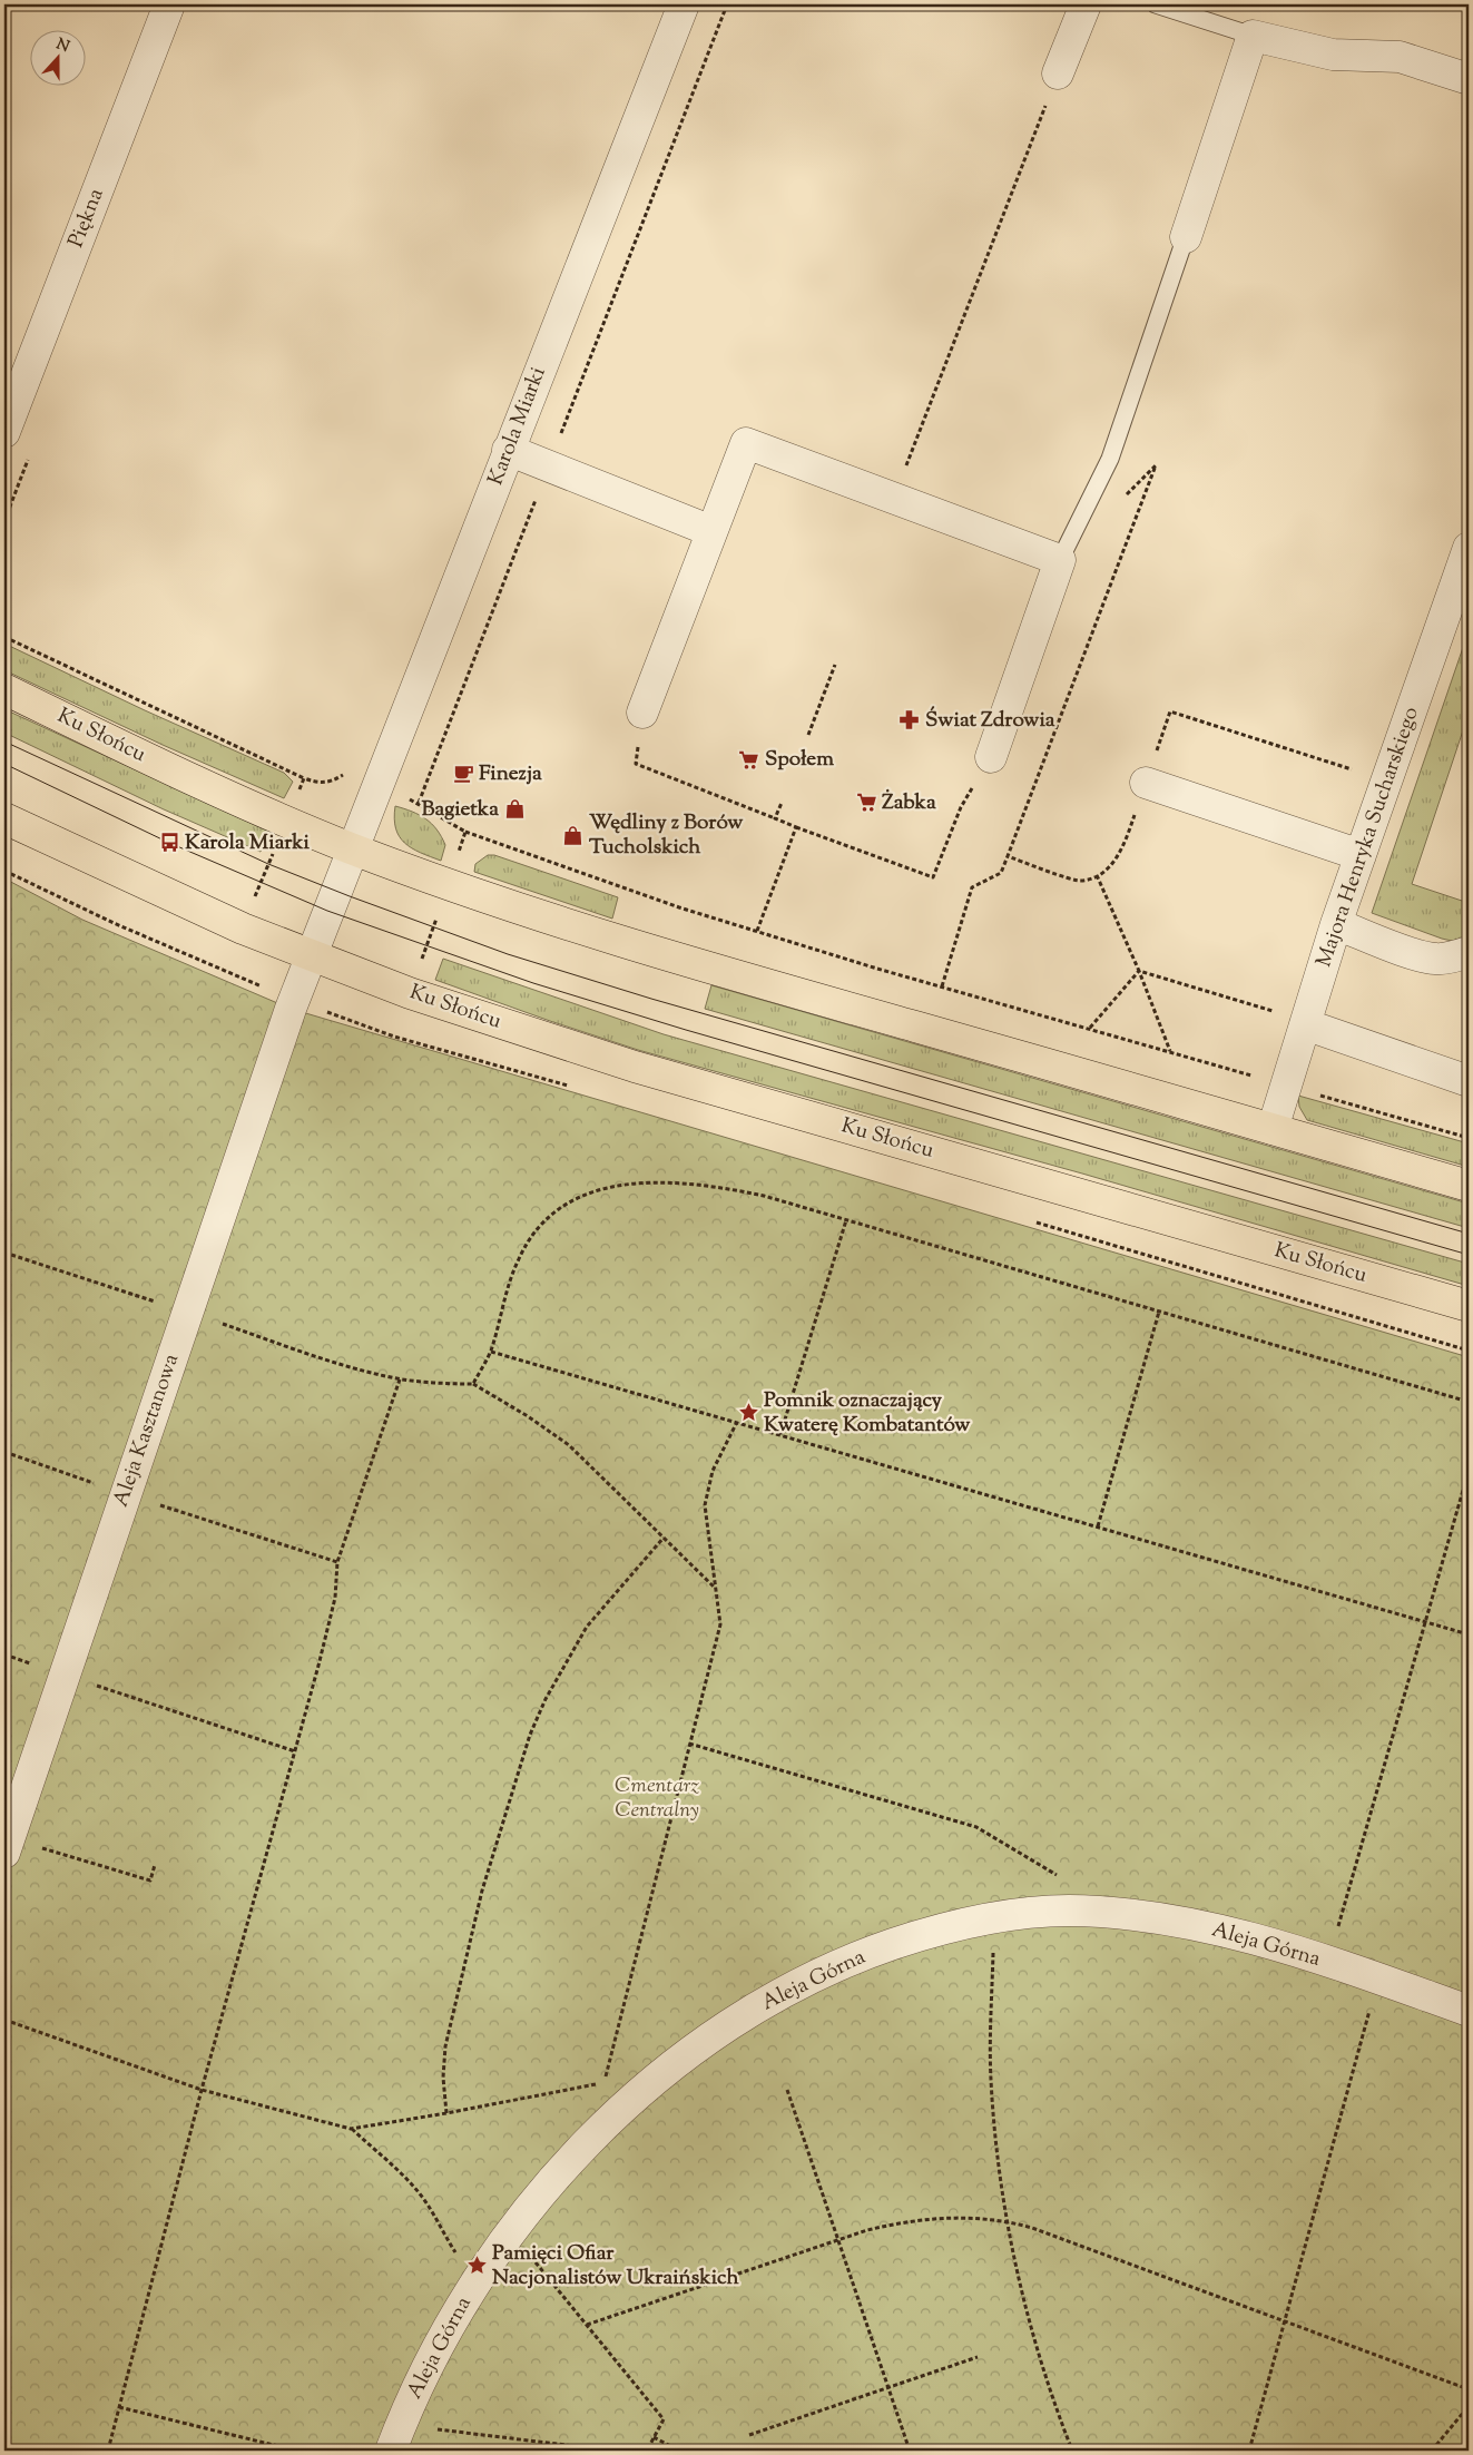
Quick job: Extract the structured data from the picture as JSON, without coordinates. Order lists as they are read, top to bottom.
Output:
{
  "streets": {
    "main road": ["Ku Słońcu"],
    "street": [
      "Piękna",
      "Karola Miarki",
      "Majora Henryka Sucharskiego",
      "Aleja Kasztanowa",
      "Aleja Górna"
    ]
  },
  "crossings": [
    ["Karola Miarki", "Ku Słońcu"],
    ["Ku Słońcu", "Majora Henryka Sucharskiego"],
    ["Ku Słońcu", "Aleja Kasztanowa"]
  ],
  "parks": ["Cmentarz Centralny"],
  "places": {
    "pharmacy": ["Świat Zdrowia"],
    "supermarket": ["Społem", "Żabka"],
    "cafe": ["Finezja"],
    "shop": ["Bagietka", "Wędliny z Borów Tucholskich"],
    "bus stop": ["Karola Miarki"],
    "place": ["Pomnik oznaczający Kwaterę Kombatantów", "Pamięci Ofiar Nacjonalistów Ukraińskich"]
  },
  "north": "top"
}
